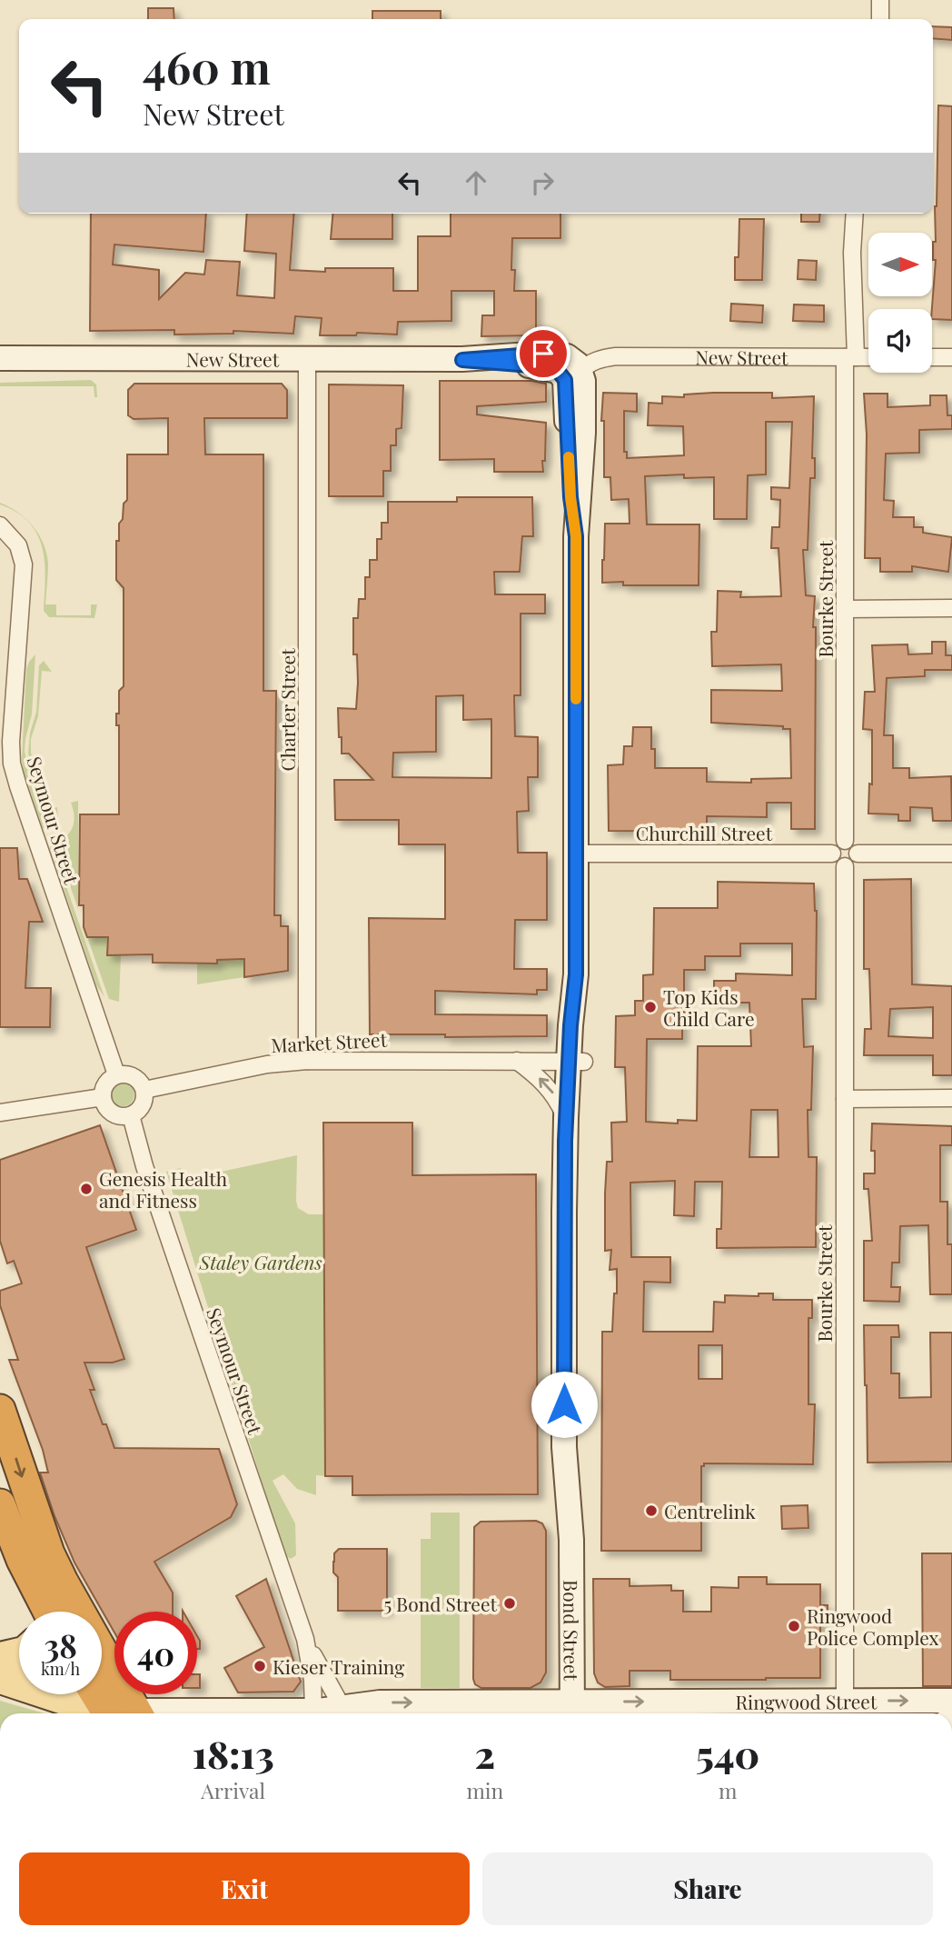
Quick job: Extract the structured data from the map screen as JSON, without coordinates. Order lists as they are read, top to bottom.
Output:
{
  "streets": {
    "street": [
      "New Street",
      "Bourke Street",
      "Charter Street",
      "Seymour Street",
      "Churchill Street",
      "Market Street",
      "Bond Street",
      "Ringwood Street"
    ]
  },
  "crossings": [
    ["New Street", "Bourke Street"],
    ["New Street", "Charter Street"],
    ["New Street", "Bond Street"],
    ["Bourke Street", "Churchill Street"],
    ["Bourke Street", "Ringwood Street"],
    ["Charter Street", "Market Street"],
    ["Seymour Street", "Market Street"],
    ["Seymour Street", "Ringwood Street"],
    ["Churchill Street", "Bond Street"],
    ["Market Street", "Bond Street"],
    ["Bond Street", "Ringwood Street"]
  ],
  "one_way": ["Ringwood Street"],
  "parks": ["Staley Gardens"],
  "places": [
    "Top Kids Child Care",
    "Genesis Health and Fitness",
    "Centrelink",
    "5 Bond Street",
    "Ringwood Police Complex",
    "Kieser Training"
  ],
  "north": "right",
  "page": {
    "turn": ["460 m", "New Street"],
    "speed": "38 km/h",
    "limit": "40",
    "eta": [
      "18:13",
      "Arrival",
      "2",
      "min",
      "540",
      "m"
    ],
    "buttons": ["Exit", "Share"]
  }
}
